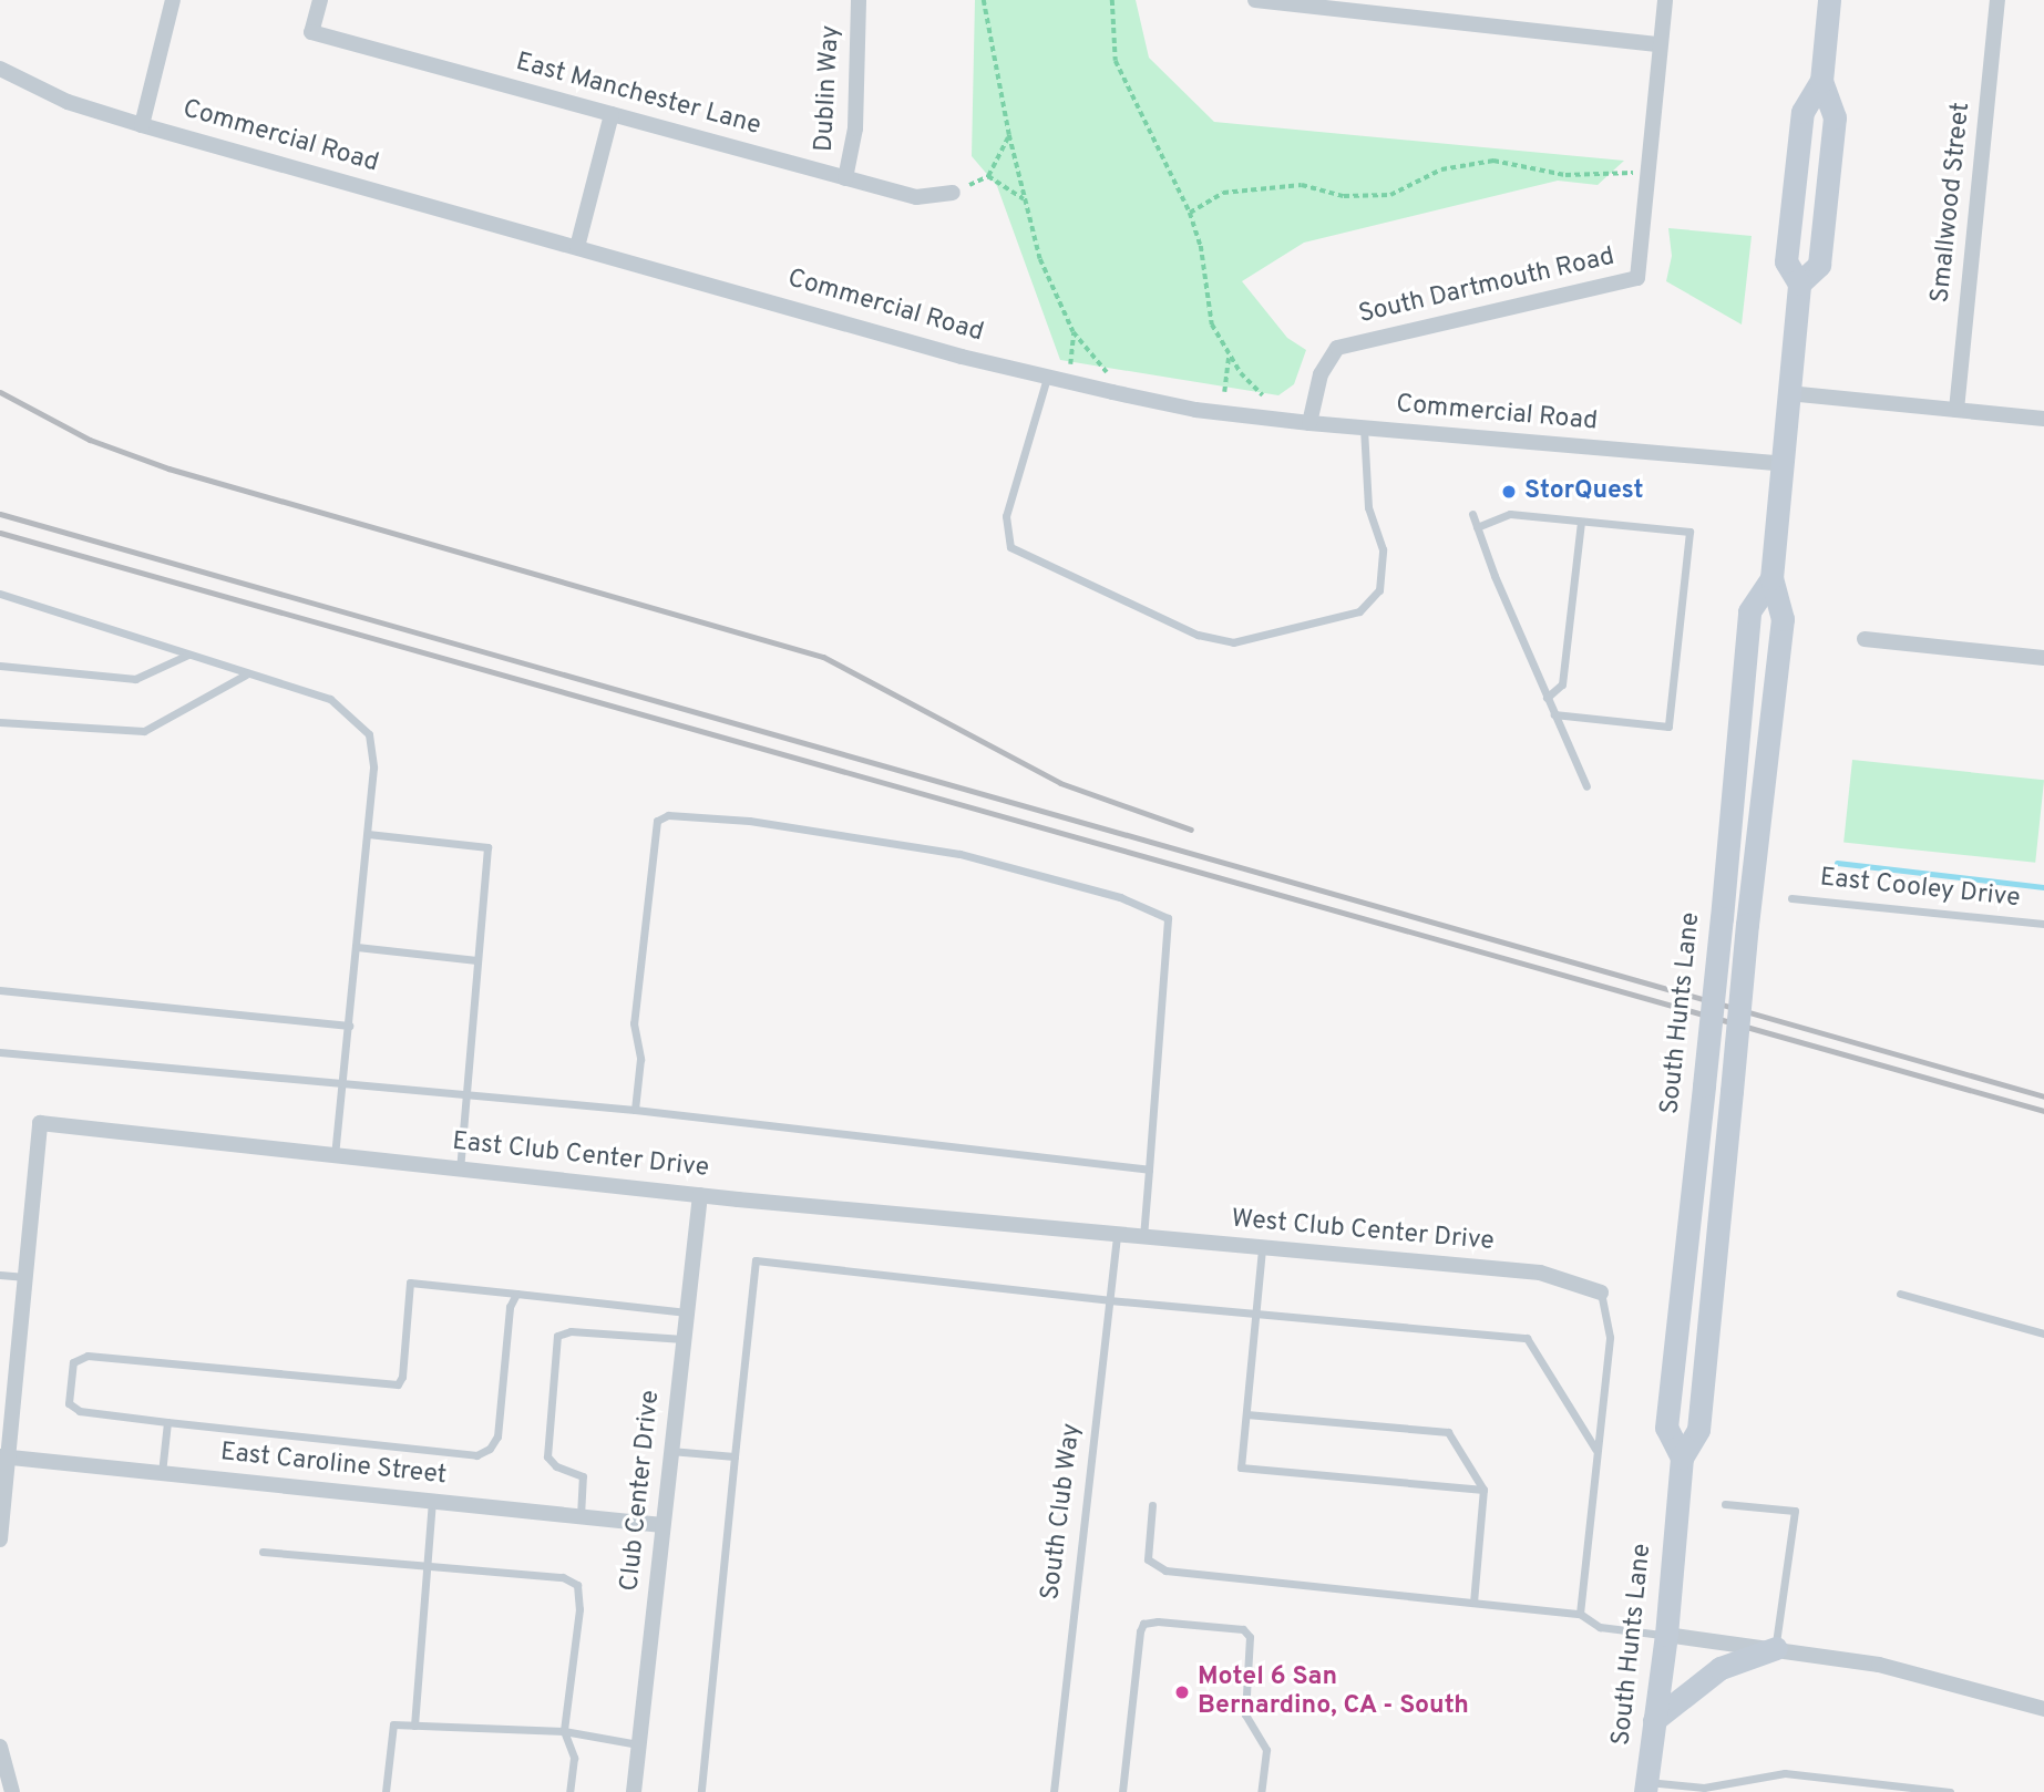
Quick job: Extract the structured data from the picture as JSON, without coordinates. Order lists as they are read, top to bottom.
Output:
{
  "streets": {
    "main road": ["South Hunts Lane"],
    "street": [
      "Dublin Way",
      "East Manchester Lane",
      "Commercial Road",
      "Smallwood Street",
      "South Dartmouth Road",
      "East Club Center Drive",
      "West Club Center Drive",
      "East Caroline Street",
      "Club Center Drive"
    ],
    "lane": ["East Cooley Drive", "South Club Way"]
  },
  "crossings": [
    ["Dublin Way", "East Manchester Lane"],
    ["Commercial Road", "South Dartmouth Road"],
    ["Commercial Road", "South Hunts Lane"],
    ["East Club Center Drive", "West Club Center Drive"],
    ["East Club Center Drive", "Club Center Drive"],
    ["East Club Center Drive", "South Club Way"],
    ["West Club Center Drive", "South Club Way"],
    ["East Caroline Street", "Club Center Drive"]
  ],
  "places": ["StorQuest", "Motel 6 San Bernardino, CA - South"]
}
